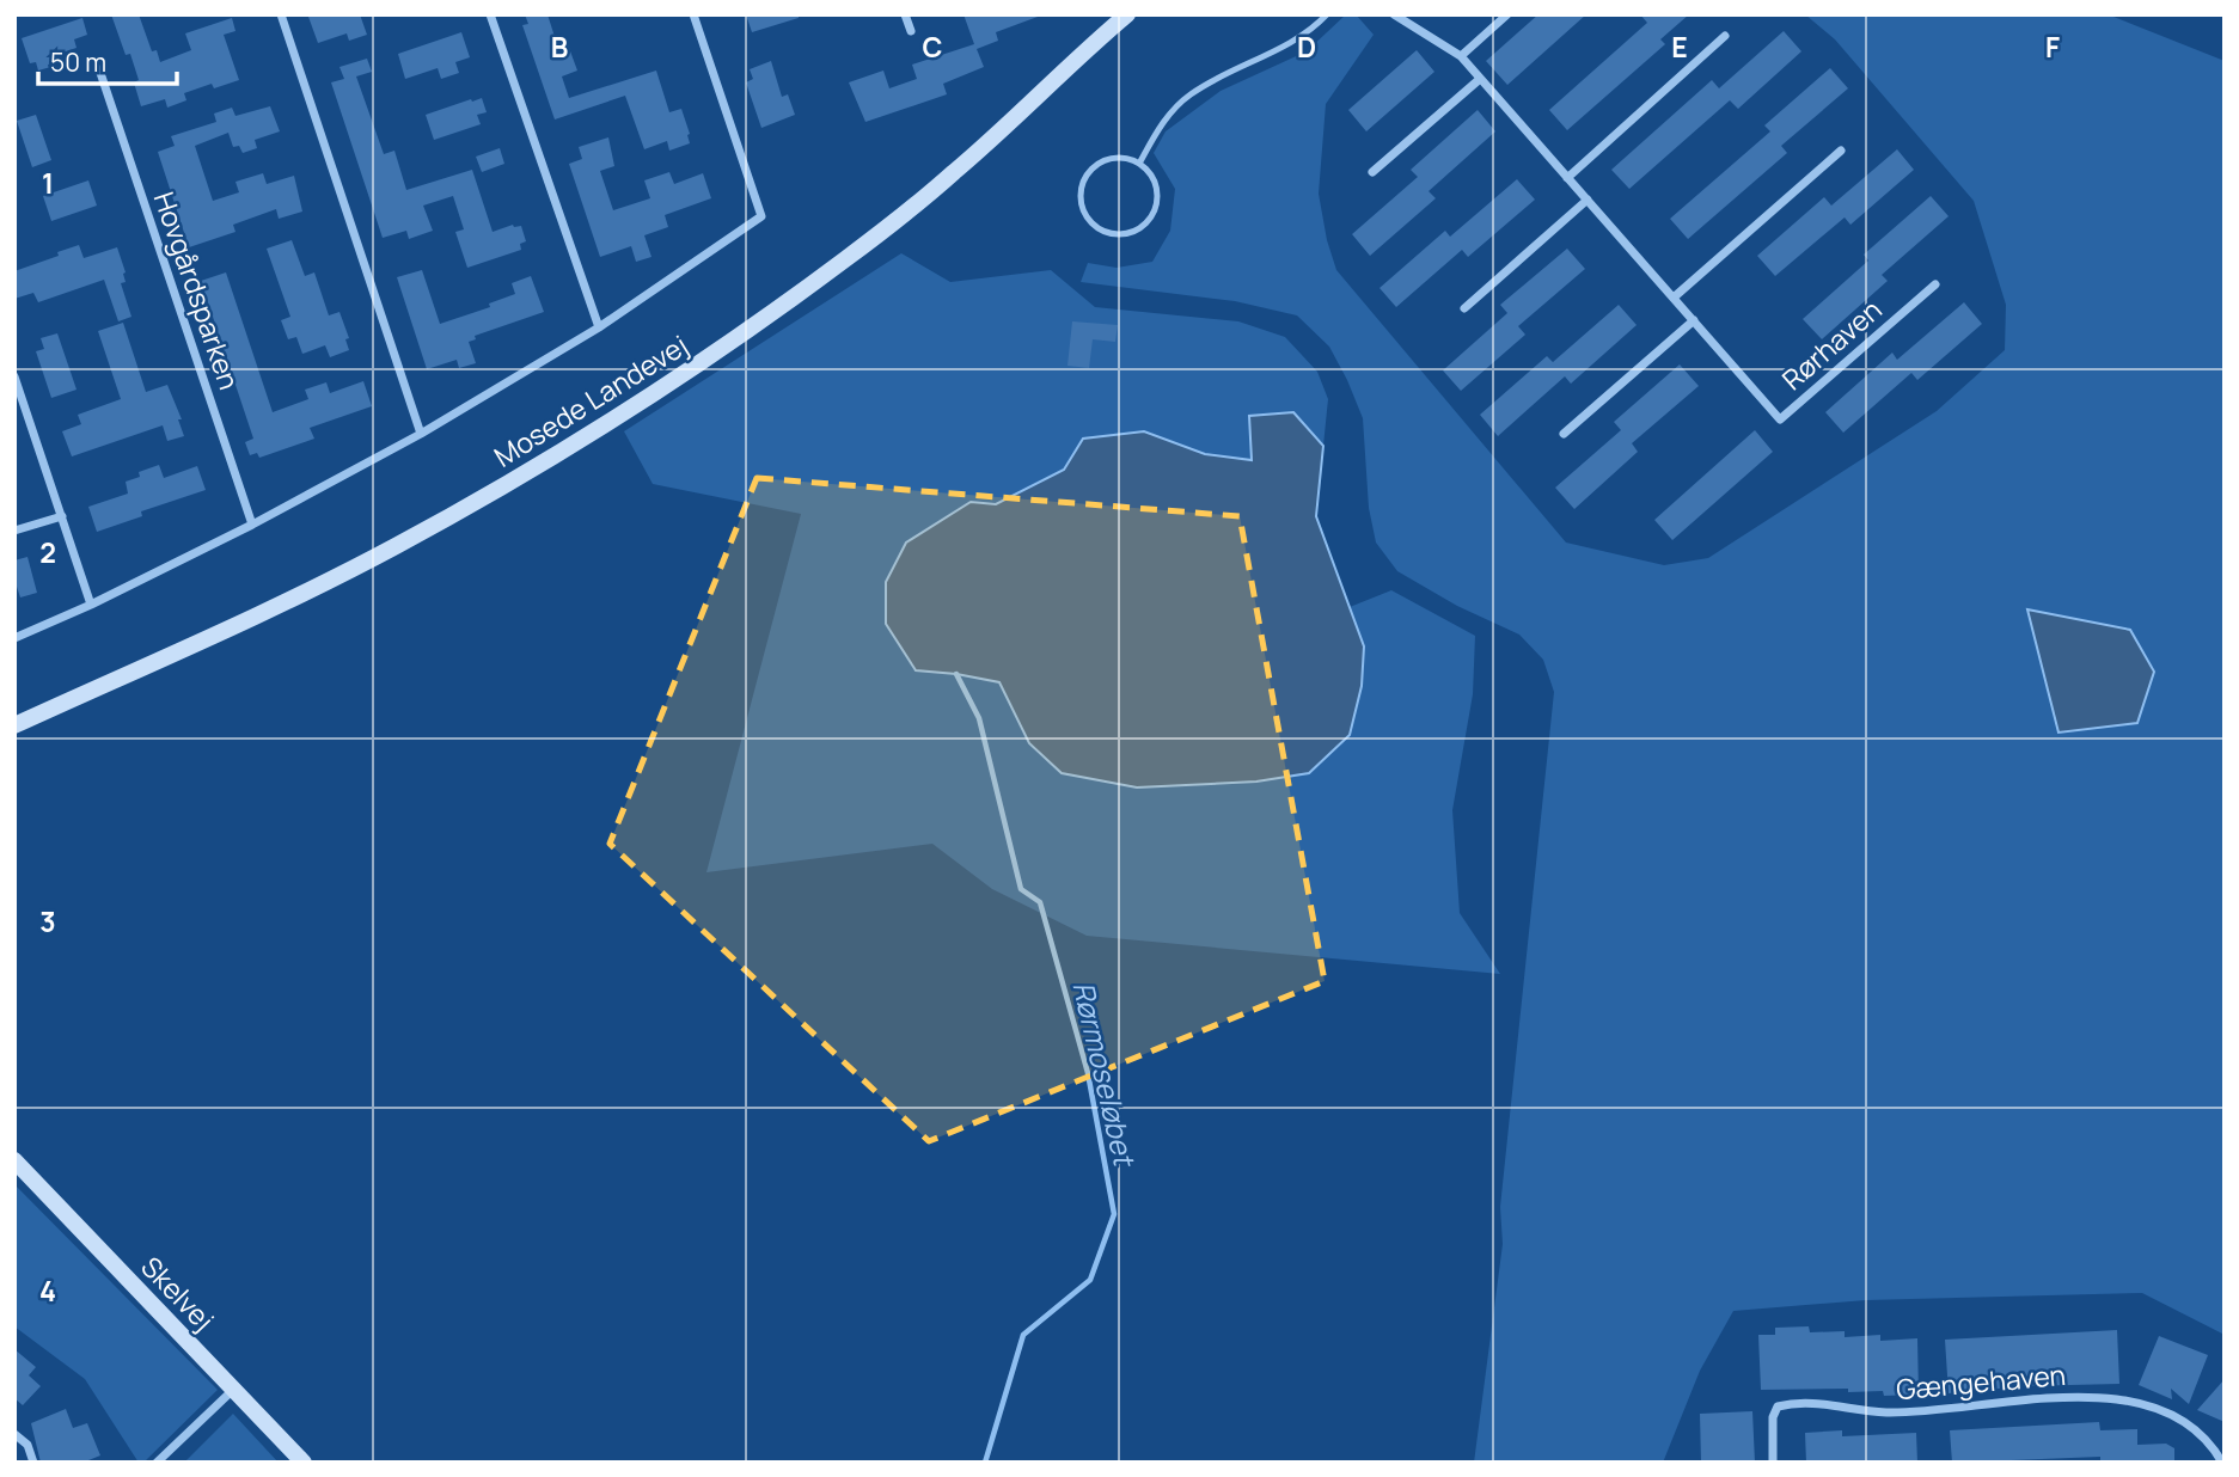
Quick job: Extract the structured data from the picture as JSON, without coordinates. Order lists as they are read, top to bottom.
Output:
{
  "streets": {
    "main road": ["Mosede Landevej", "Skelvej"],
    "street": ["Hovgårdsparken", "Rørhaven", "Gængehaven"]
  },
  "water": ["Rørmoseløbet"],
  "scale_bar": "50 m",
  "grid": {
    "columns": [
      "B",
      "C",
      "D",
      "E",
      "F"
    ],
    "rows": [
      "1",
      "2",
      "3",
      "4"
    ]
  }
}
